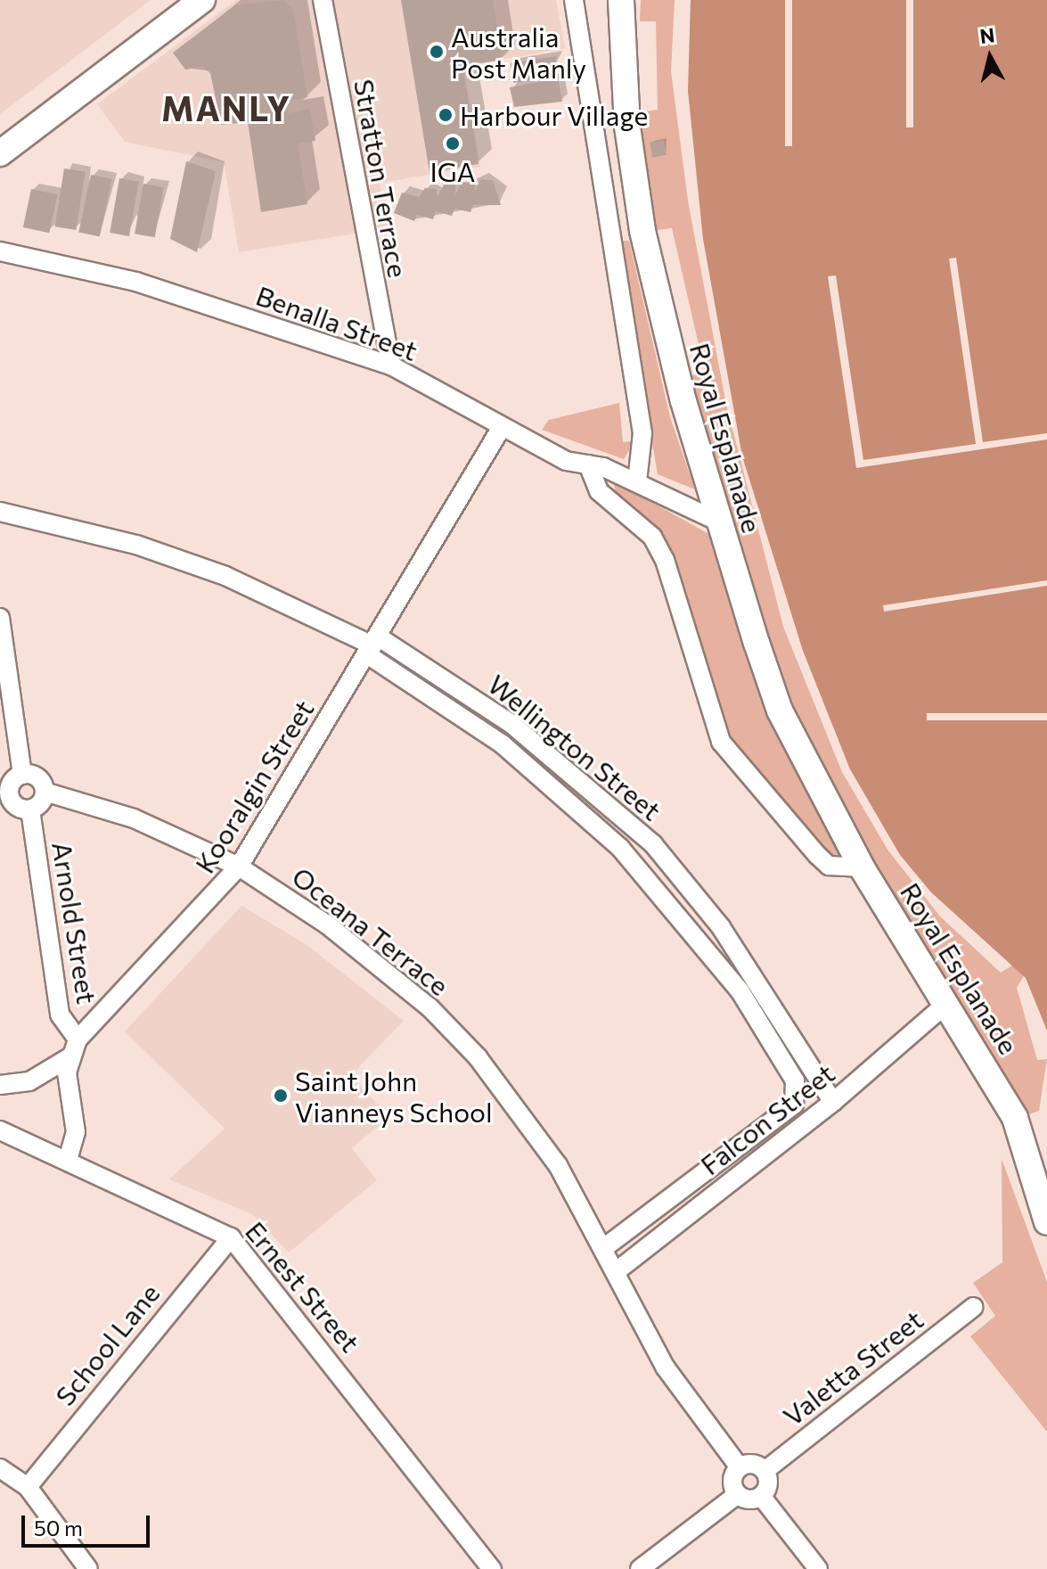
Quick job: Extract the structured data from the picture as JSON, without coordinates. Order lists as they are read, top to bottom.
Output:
{
  "streets": {
    "street": [
      "Stratton Terrace",
      "Benalla Street",
      "Royal Esplanade",
      "Wellington Street",
      "Kooralgin Street",
      "Arnold Street",
      "Oceana Terrace",
      "Falcon Street",
      "Ernest Street",
      "School Lane",
      "Valetta Street"
    ]
  },
  "crossings": [
    ["Stratton Terrace", "Benalla Street"],
    ["Benalla Street", "Royal Esplanade"],
    ["Benalla Street", "Kooralgin Street"],
    ["Royal Esplanade", "Falcon Street"],
    ["Wellington Street", "Kooralgin Street"],
    ["Wellington Street", "Falcon Street"],
    ["Kooralgin Street", "Arnold Street"],
    ["Kooralgin Street", "Oceana Terrace"],
    ["Kooralgin Street", "Ernest Street"],
    ["Arnold Street", "Oceana Terrace"],
    ["Oceana Terrace", "Falcon Street"],
    ["Oceana Terrace", "Valetta Street"],
    ["Ernest Street", "School Lane"]
  ],
  "districts": ["MANLY"],
  "places": [
    "Australia Post Manly",
    "Harbour Village",
    "IGA",
    "Saint John Vianneys School"
  ],
  "scale_bar": "50 m",
  "north": "top"
}
